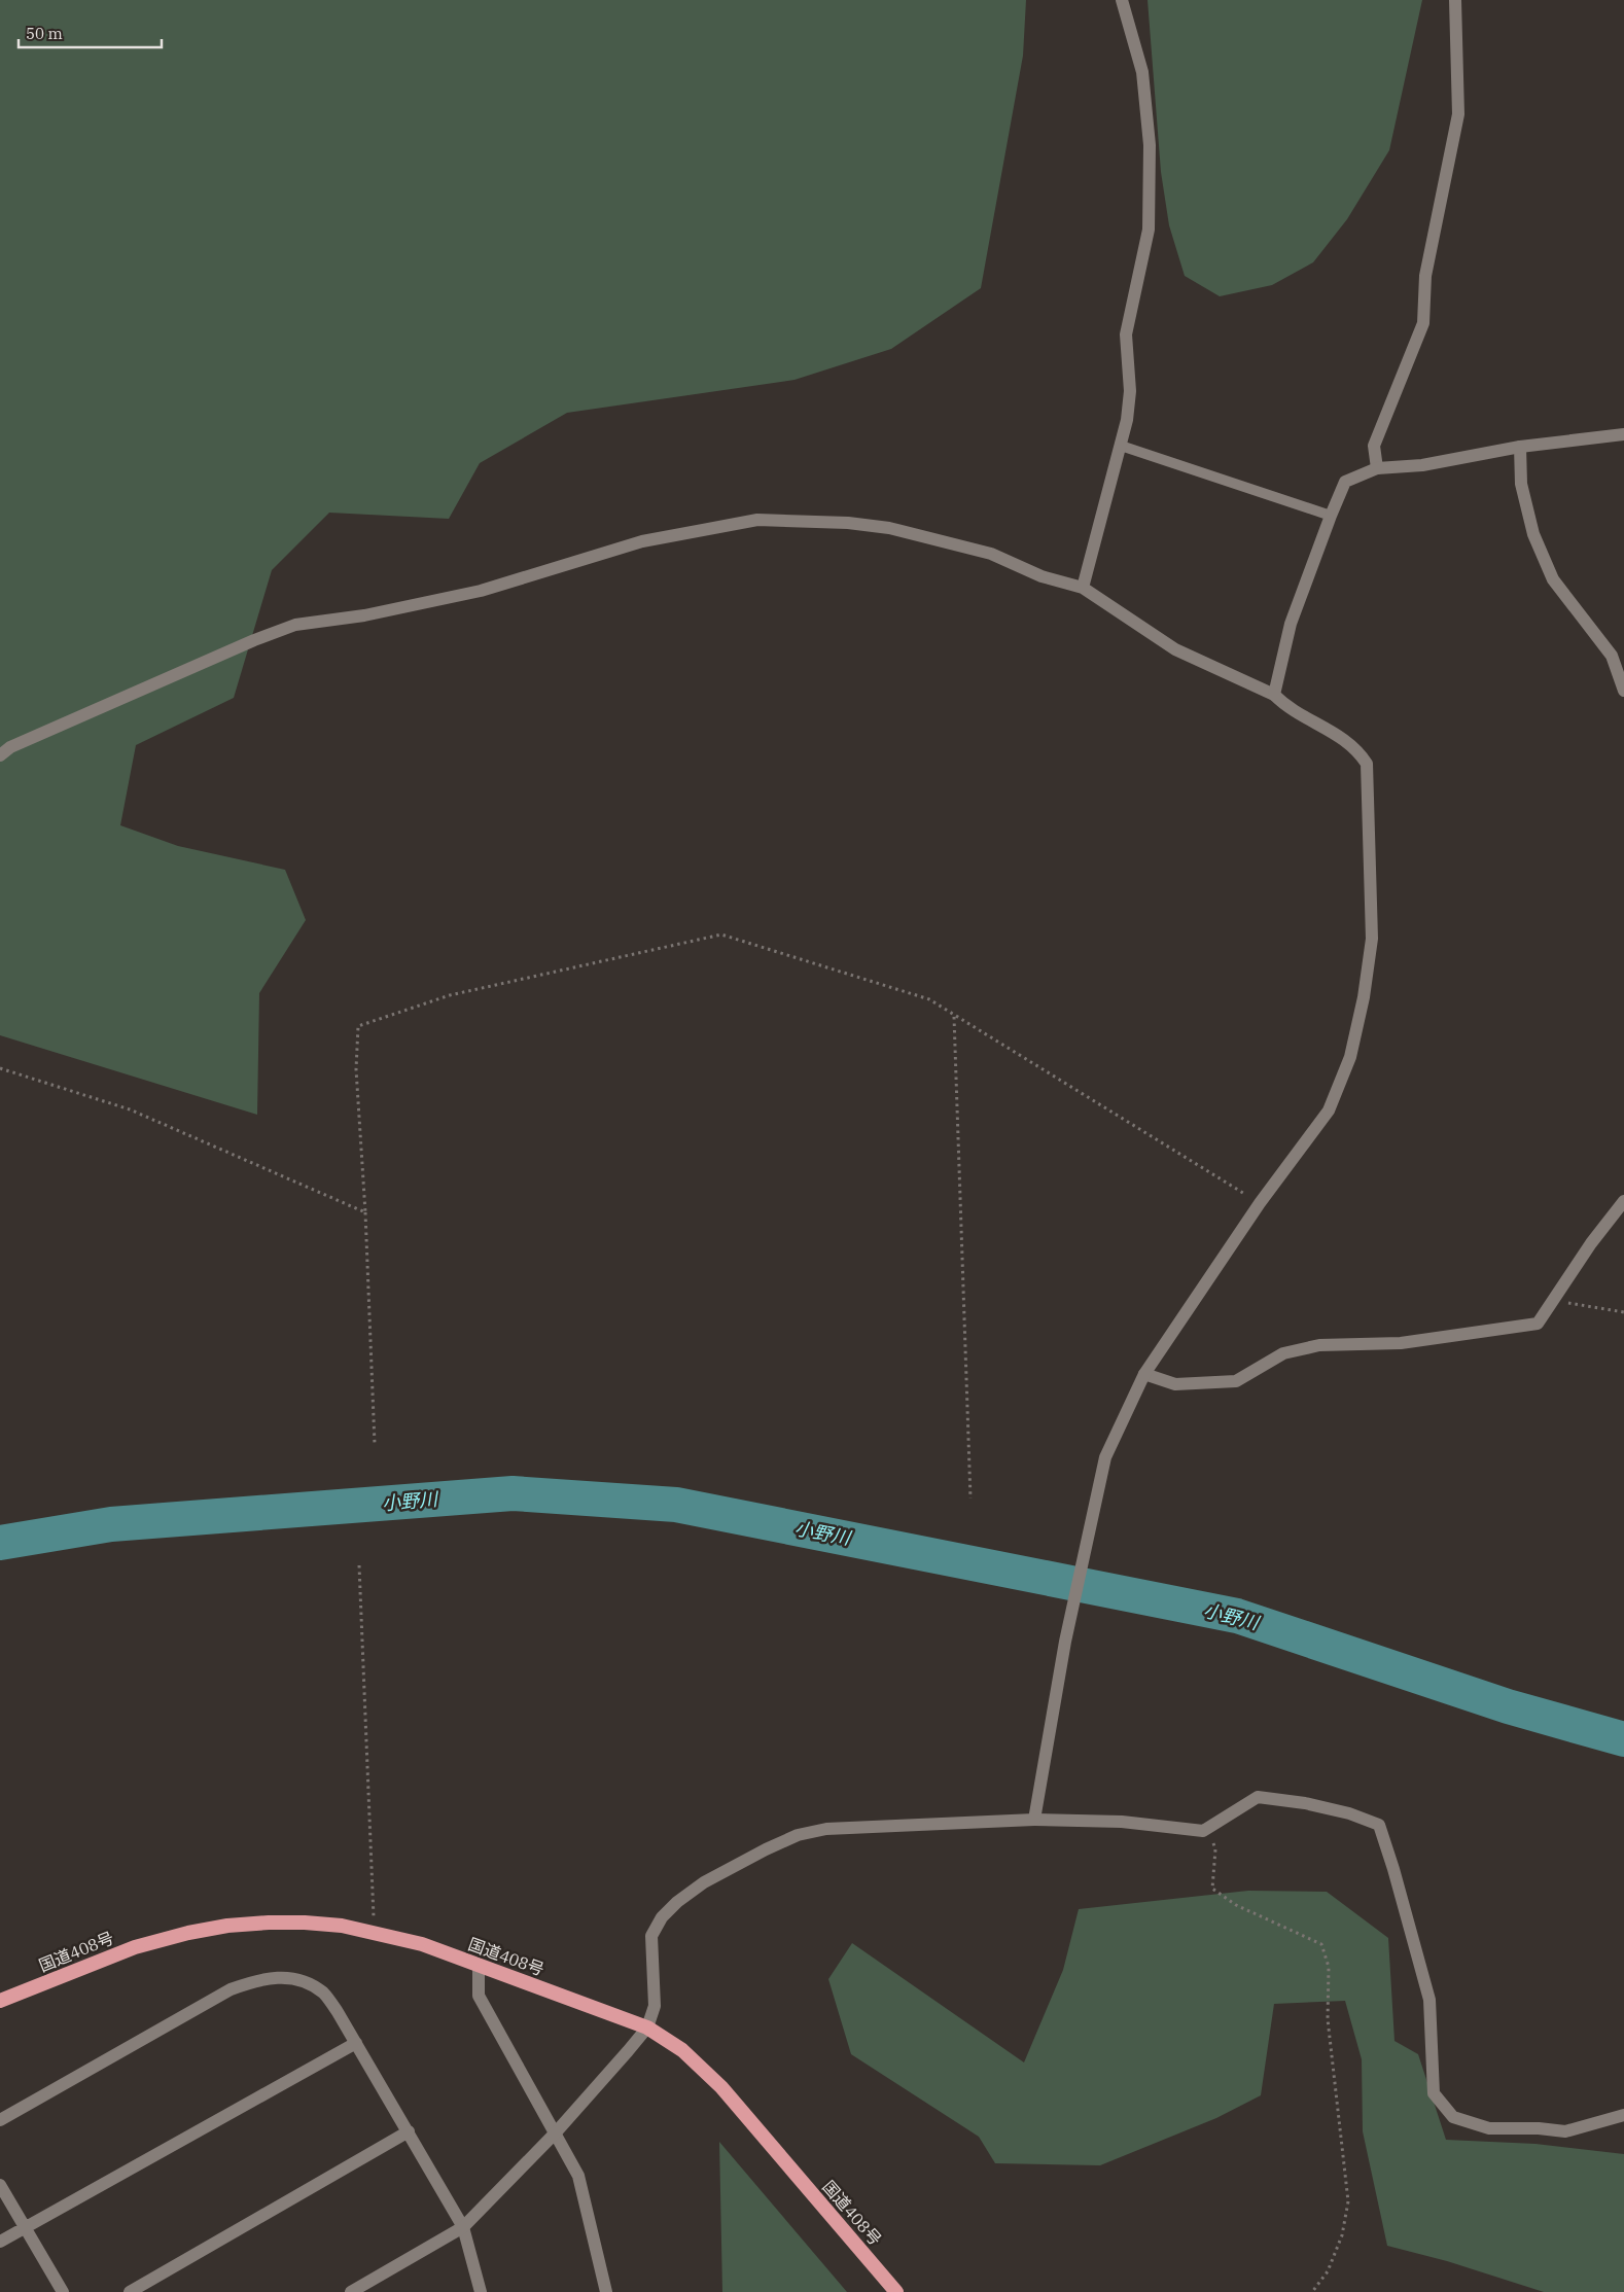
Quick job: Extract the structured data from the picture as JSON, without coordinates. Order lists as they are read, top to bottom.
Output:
{
  "streets": {
    "highway": ["国道408号"]
  },
  "water": ["小野川"],
  "scale_bar": "50 m"
}
